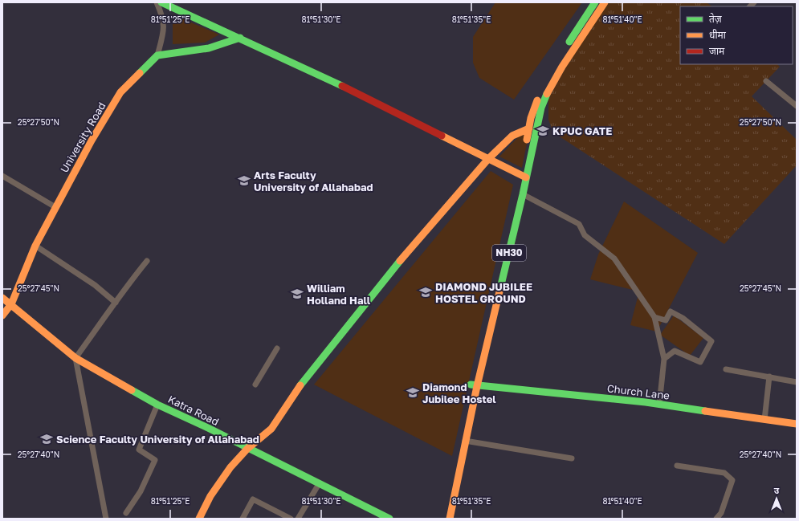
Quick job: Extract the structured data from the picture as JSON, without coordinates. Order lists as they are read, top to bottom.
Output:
{
  "streets": {
    "main road": [
      "University Road",
      "NH30",
      "Church Lane",
      "Katra Road"
    ]
  },
  "crossings": [
    ["University Road", "Katra Road"],
    ["NH30", "Church Lane"]
  ],
  "places": {
    "school or university": [
      "KPUC GATE",
      "Arts Faculty University of Allahabad",
      "DIAMOND JUBILEE HOSTEL GROUND",
      "William Holland Hall",
      "Diamond Jubilee Hostel",
      "Science Faculty University of Allahabad"
    ]
  },
  "legend": ["तेज़", "धीमा", "जाम"],
  "north": "top",
  "coordinates": [
    "81°51'25\"E",
    "81°51'30\"E",
    "81°51'35\"E",
    "81°51'40\"E",
    "25°27'50\"N",
    "25°27'45\"N",
    "25°27'40\"N"
  ]
}
